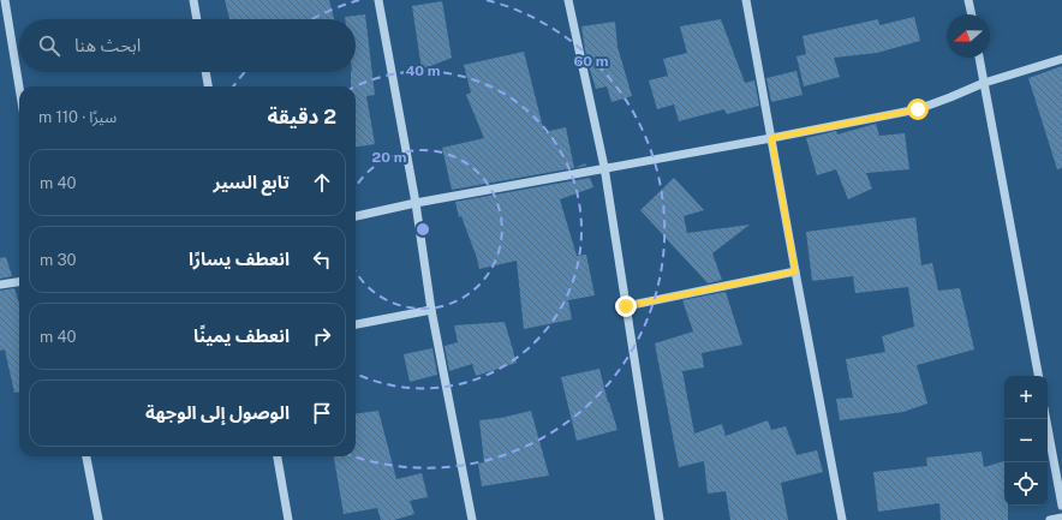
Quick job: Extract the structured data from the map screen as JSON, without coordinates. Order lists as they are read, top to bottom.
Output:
{
  "north": "left",
  "page": {
    "search": "ابحث هنا",
    "heading": ["2 دقيقة", "سيرًا · 110 m"],
    "list": [
      ["تابع السير", "40 m"],
      ["انعطف يسارًا", "30 m"],
      ["انعطف يمينًا", "40 m"],
      "الوصول إلى الوجهة"
    ],
    "map_buttons": ["+", "−"]
  },
  "rings": ["60 m", "40 m", "20 m"]
}
